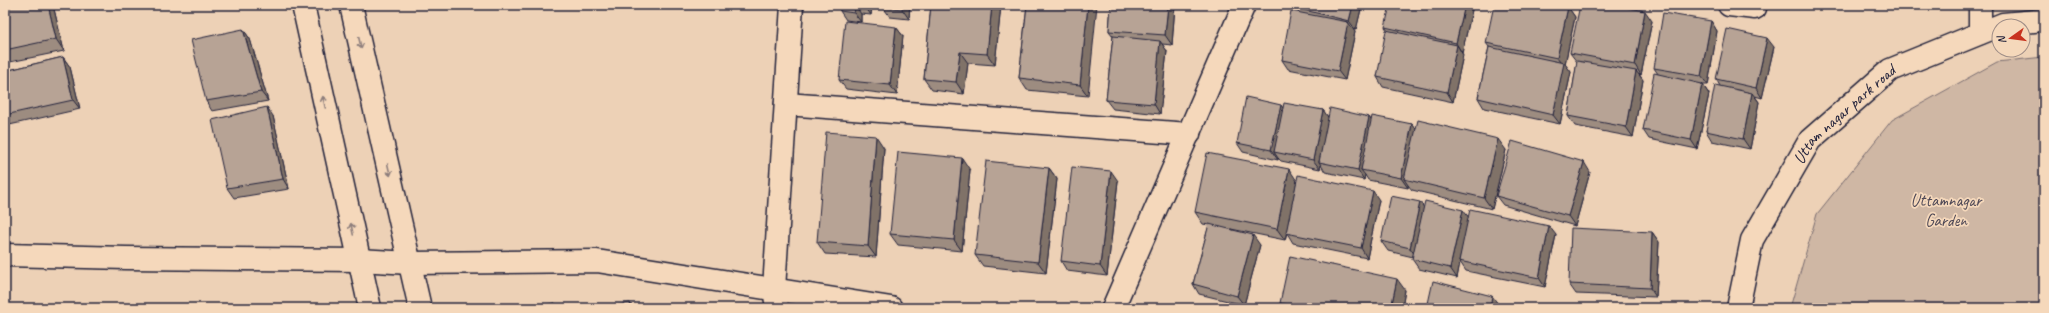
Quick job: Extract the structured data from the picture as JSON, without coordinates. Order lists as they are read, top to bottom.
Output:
{
  "streets": {
    "street": ["Uttam nagar park road"]
  },
  "parks": ["Uttamnagar Garden"],
  "north": "left"
}
